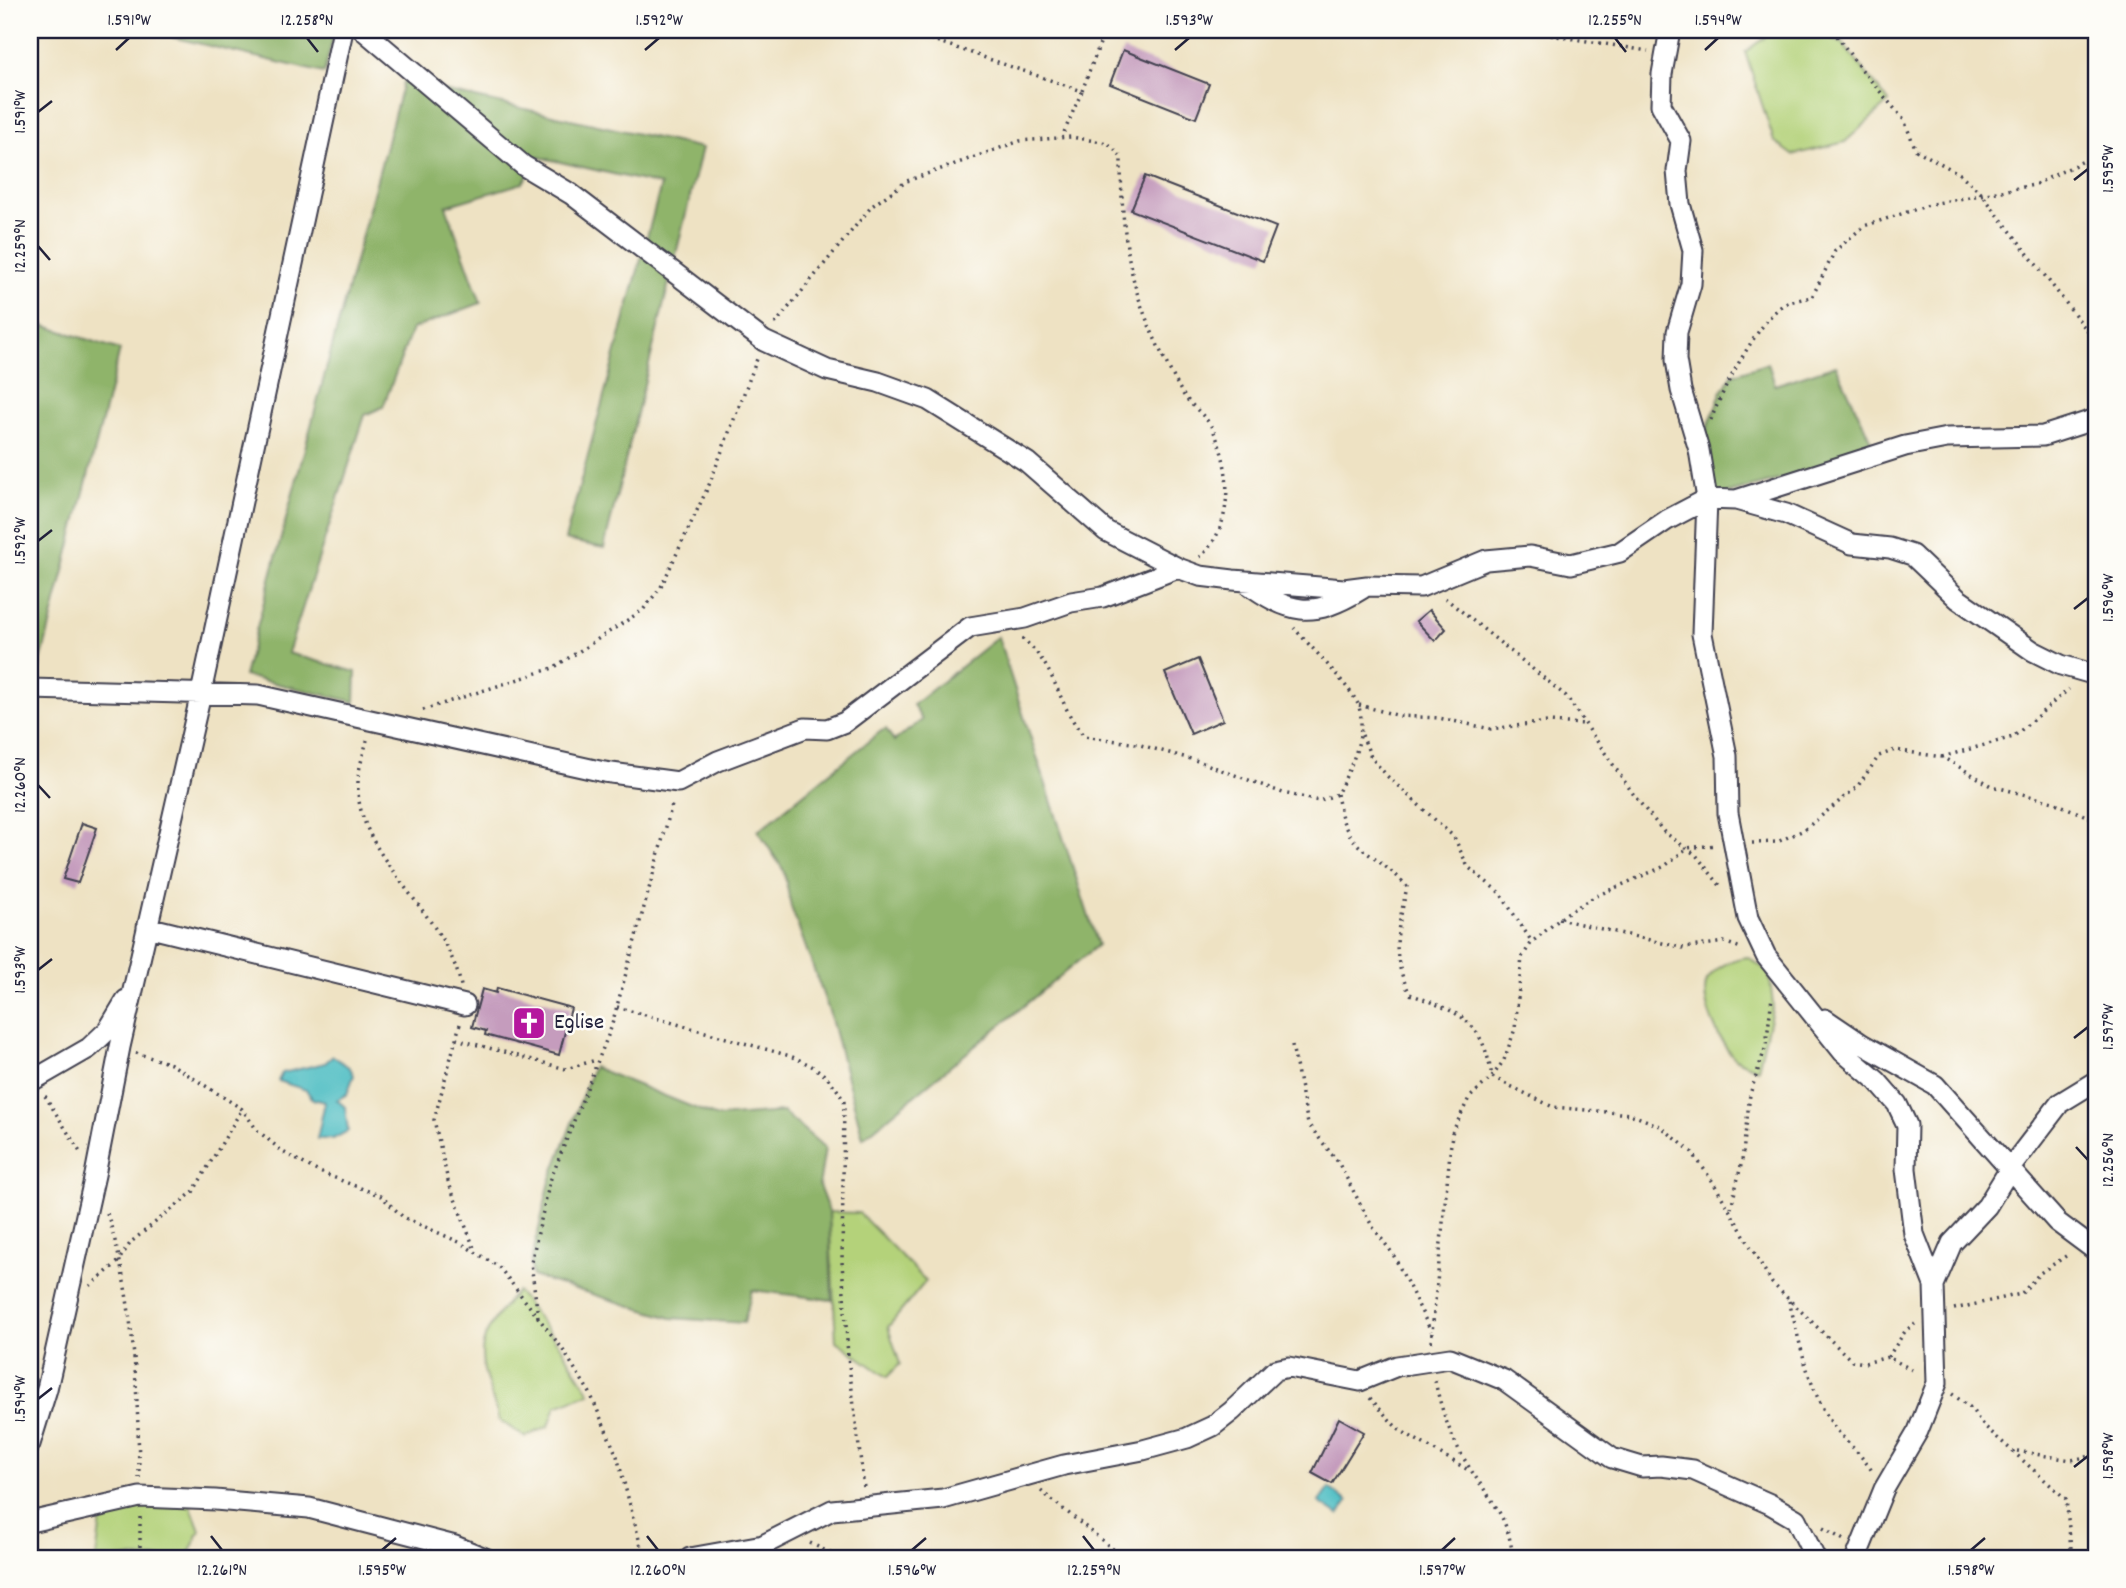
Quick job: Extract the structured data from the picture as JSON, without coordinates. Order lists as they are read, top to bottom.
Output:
{
  "places": {
    "church": ["Eglise"]
  },
  "coordinates": [
    "1.591°W",
    "12.258°N",
    "1.592°W",
    "1.593°W",
    "12.255°N",
    "1.594°W",
    "1.595°W",
    "12.259°N",
    "1.596°W",
    "12.260°N",
    "1.597°W",
    "12.256°N",
    "1.598°W",
    "12.261°N"
  ]
}
